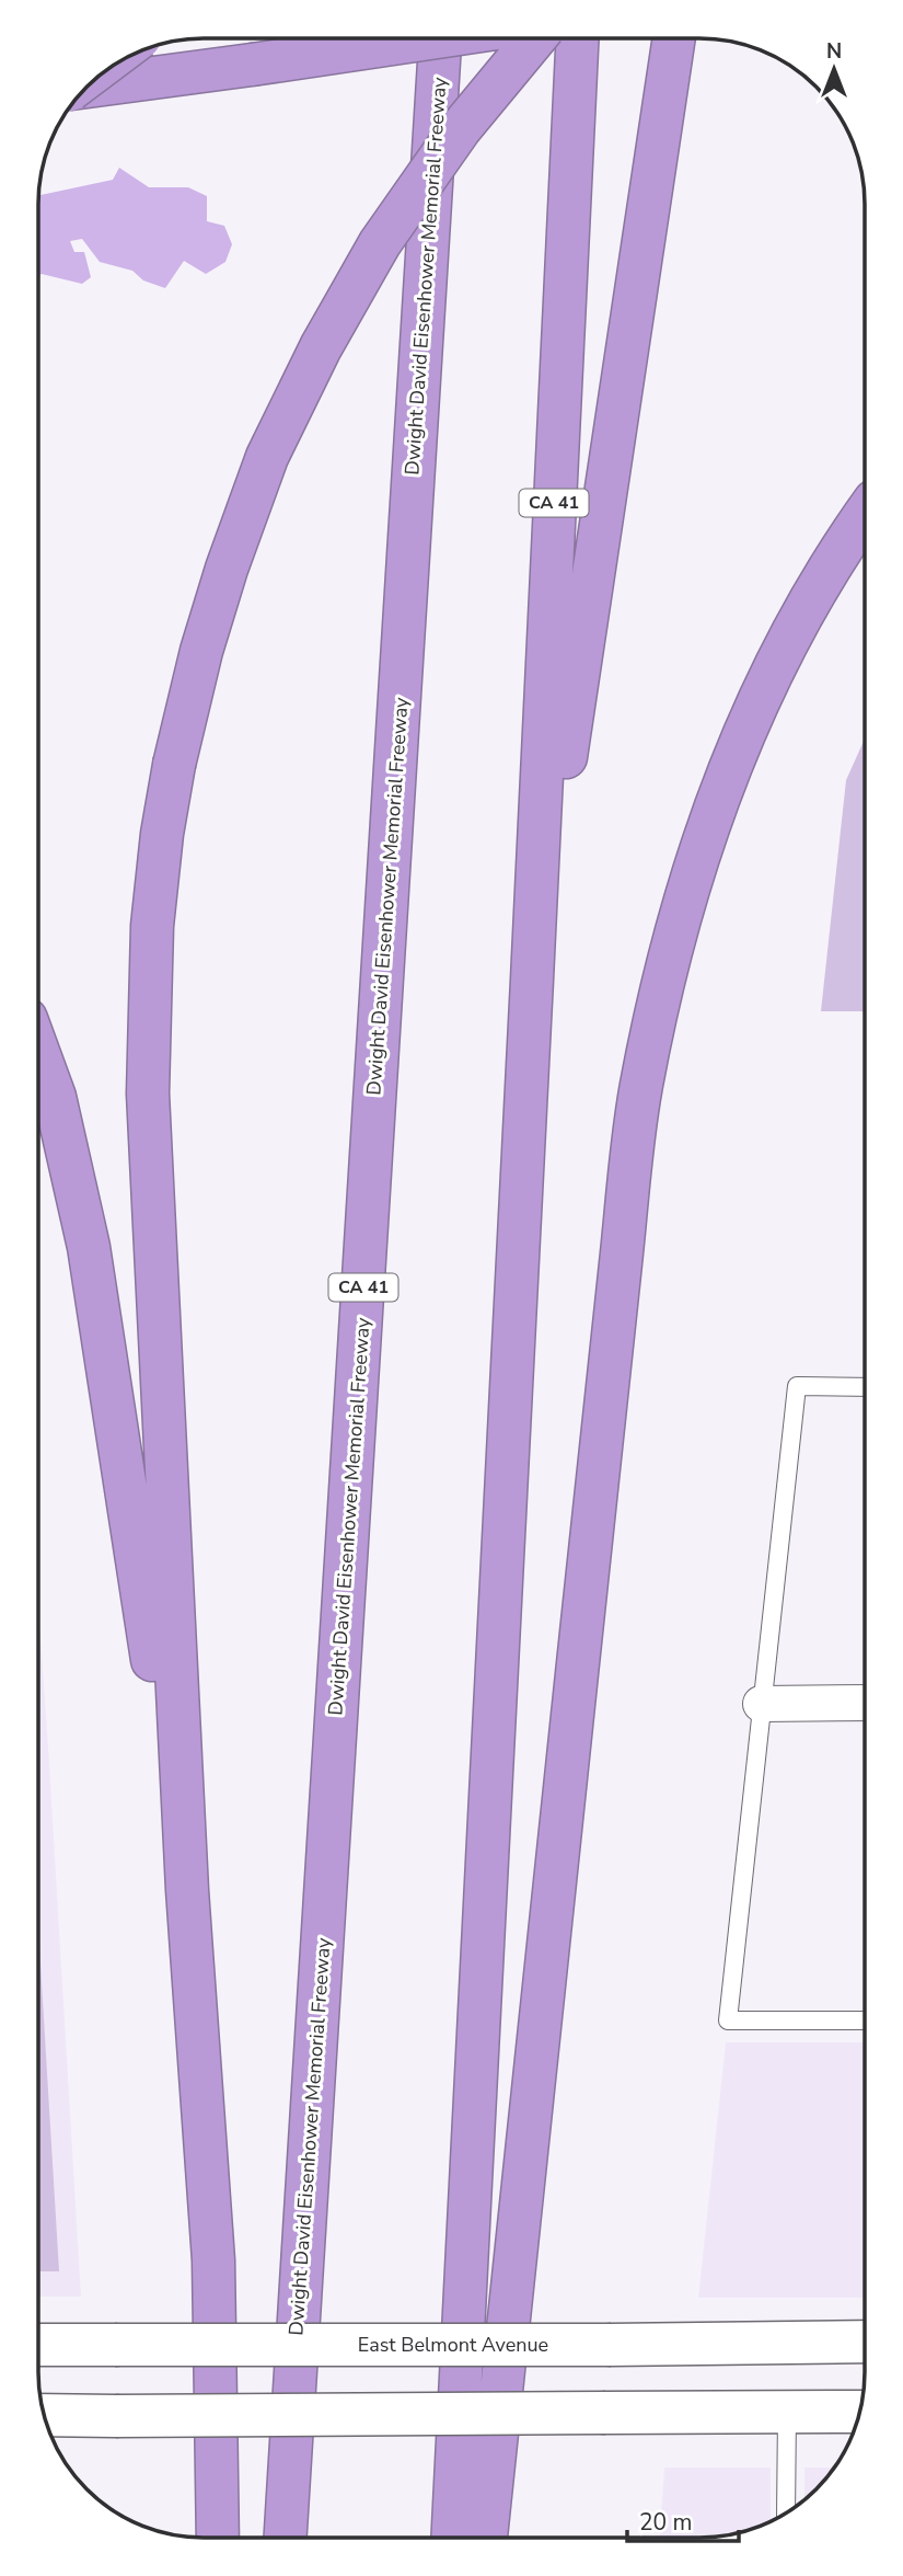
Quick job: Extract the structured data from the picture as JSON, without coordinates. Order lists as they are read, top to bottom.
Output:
{
  "streets": {
    "highway": ["Dwight David Eisenhower Memorial Freeway", "CA 41"],
    "main road": ["East Belmont Avenue"]
  },
  "scale_bar": "20 m",
  "north": "top"
}
